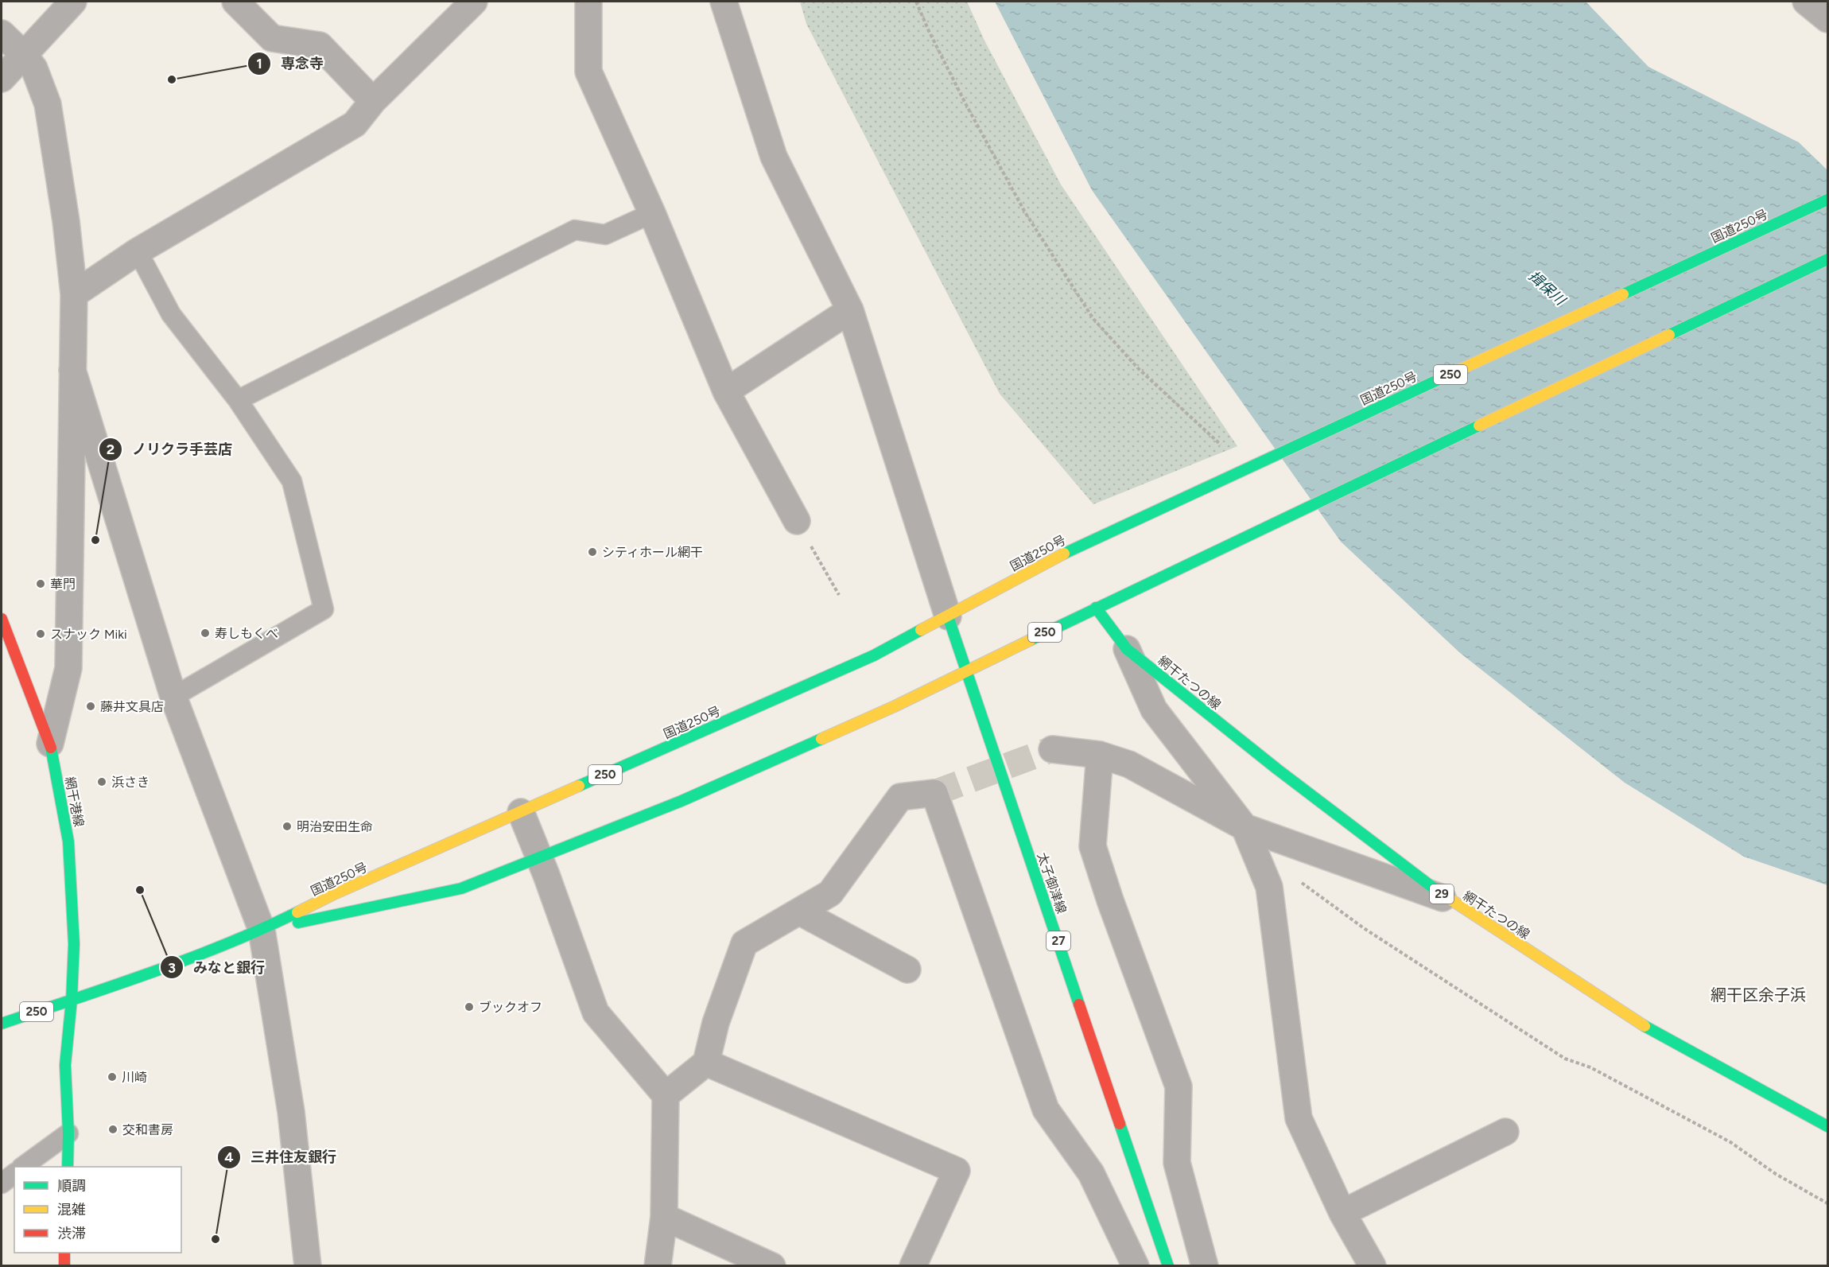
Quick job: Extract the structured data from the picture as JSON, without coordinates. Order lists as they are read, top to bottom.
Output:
{
  "streets": {
    "main road": [
      "国道250号",
      "250",
      "網干たつの線",
      "網干港線",
      "太子御津線",
      "29",
      "27"
    ]
  },
  "crossings": [
    ["国道250号", "網干たつの線"],
    ["国道250号", "網干港線"],
    ["国道250号", "太子御津線"]
  ],
  "districts": ["網干区余子浜"],
  "water": ["揖保川"],
  "places": [
    "専念寺",
    "ノリクラ手芸店",
    "シティホール網干",
    "華門",
    "寿しもくべ",
    "スナック Miki",
    "藤井文具店",
    "浜さき",
    "明治安田生命",
    "みなと銀行",
    "ブックオフ",
    "川崎",
    "交和書房",
    "三井住友銀行"
  ],
  "legend": ["順調", "混雑", "渋滞"]
}
